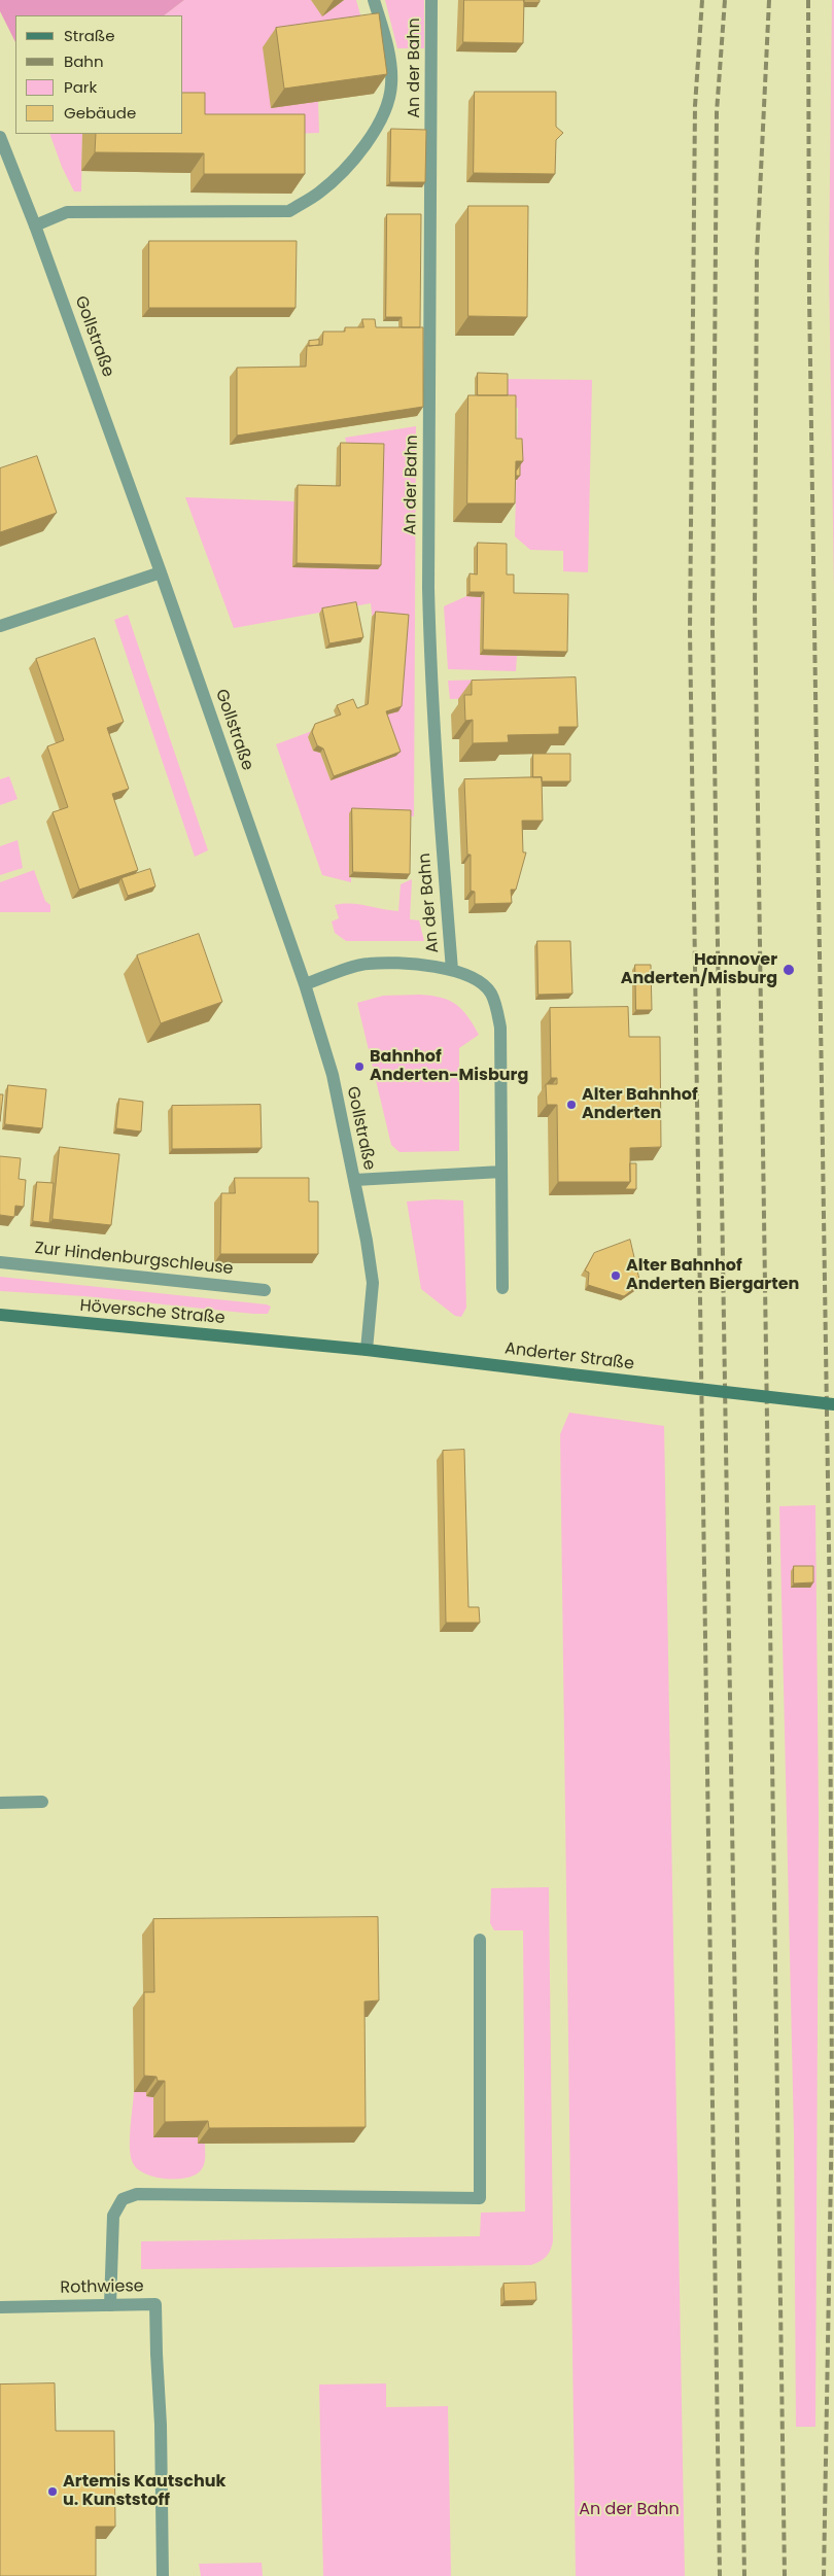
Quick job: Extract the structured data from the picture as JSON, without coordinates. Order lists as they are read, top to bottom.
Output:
{
  "streets": {
    "main road": ["Höversche Straße", "Anderter Straße"],
    "street": [
      "An der Bahn",
      "Gollstraße",
      "Zur Hindenburgschleuse",
      "Rothwiese"
    ]
  },
  "crossings": [
    ["An der Bahn", "Gollstraße"],
    ["Gollstraße", "Anderter Straße"],
    ["Höversche Straße", "Anderter Straße"]
  ],
  "parks": ["An der Bahn"],
  "places": [
    "Hannover Anderten/Misburg",
    "Bahnhof Anderten-Misburg",
    "Alter Bahnhof Anderten",
    "Alter Bahnhof Anderten Biergarten",
    "Artemis Kautschuk u. Kunststoff"
  ],
  "legend": [
    "Straße",
    "Bahn",
    "Park",
    "Gebäude"
  ]
}
